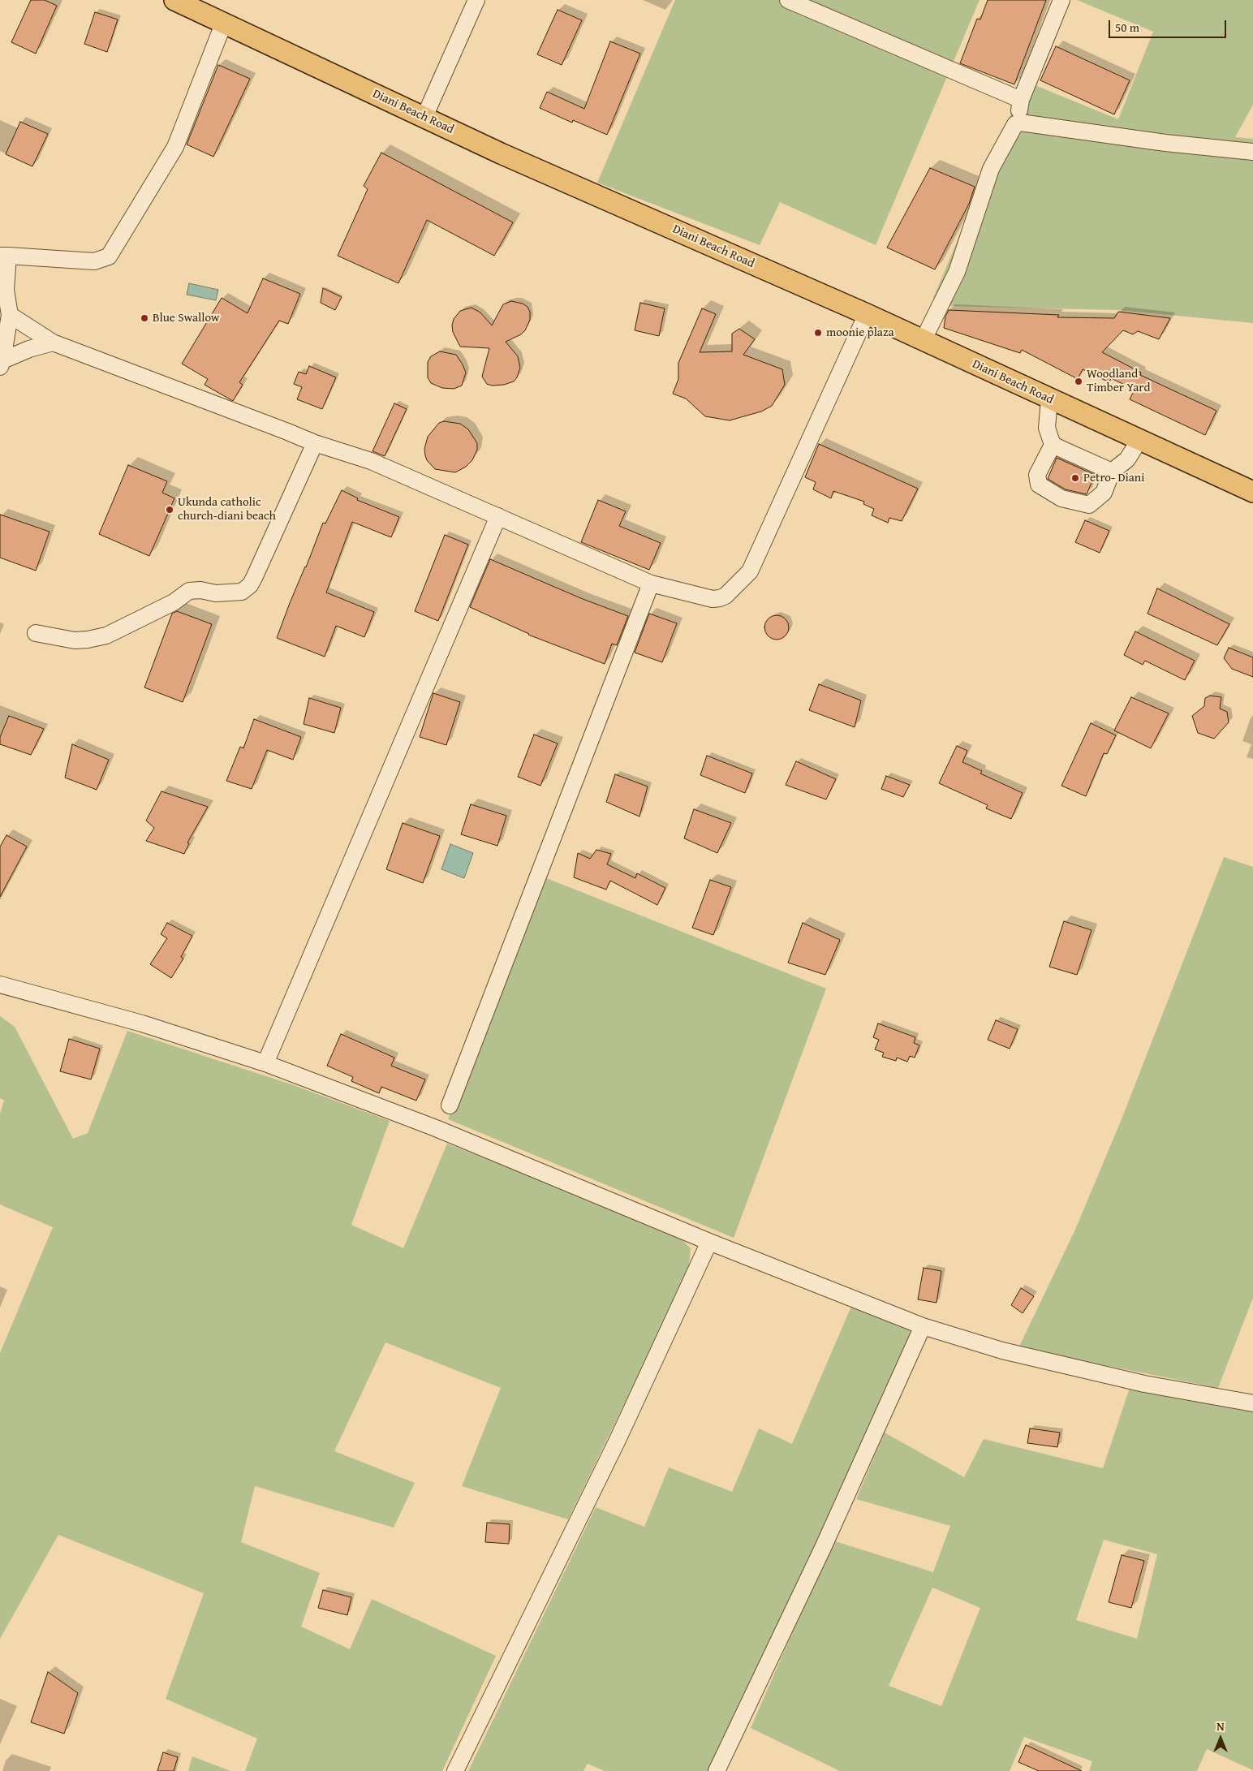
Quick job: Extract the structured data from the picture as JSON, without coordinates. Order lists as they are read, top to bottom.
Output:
{
  "streets": {
    "main road": ["Diani Beach Road"]
  },
  "places": [
    "Blue Swallow",
    "moonie plaza",
    "Woodland Timber Yard",
    "Petro- Diani",
    "Ukunda catholic church-diani beach"
  ],
  "scale_bar": "50 m",
  "north": "top"
}
